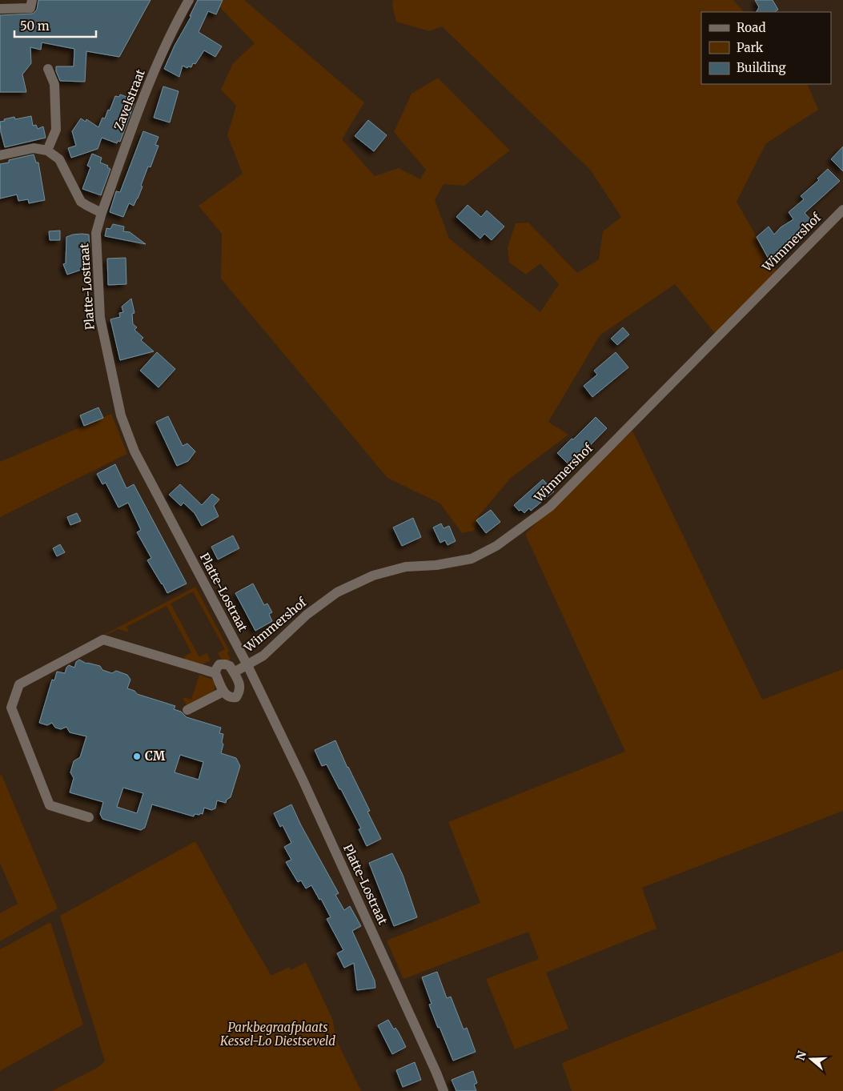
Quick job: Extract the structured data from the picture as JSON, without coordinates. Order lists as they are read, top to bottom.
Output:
{
  "streets": {
    "street": ["Zavelstraat", "Wimmershof", "Platte-Lostraat"]
  },
  "crossings": [
    ["Zavelstraat", "Platte-Lostraat"],
    ["Wimmershof", "Platte-Lostraat"]
  ],
  "parks": ["Parkbegraafplaats Kessel-Lo Diestseveld"],
  "places": ["CM"],
  "legend": ["Road", "Park", "Building"],
  "scale_bar": "50 m",
  "north": "left"
}
